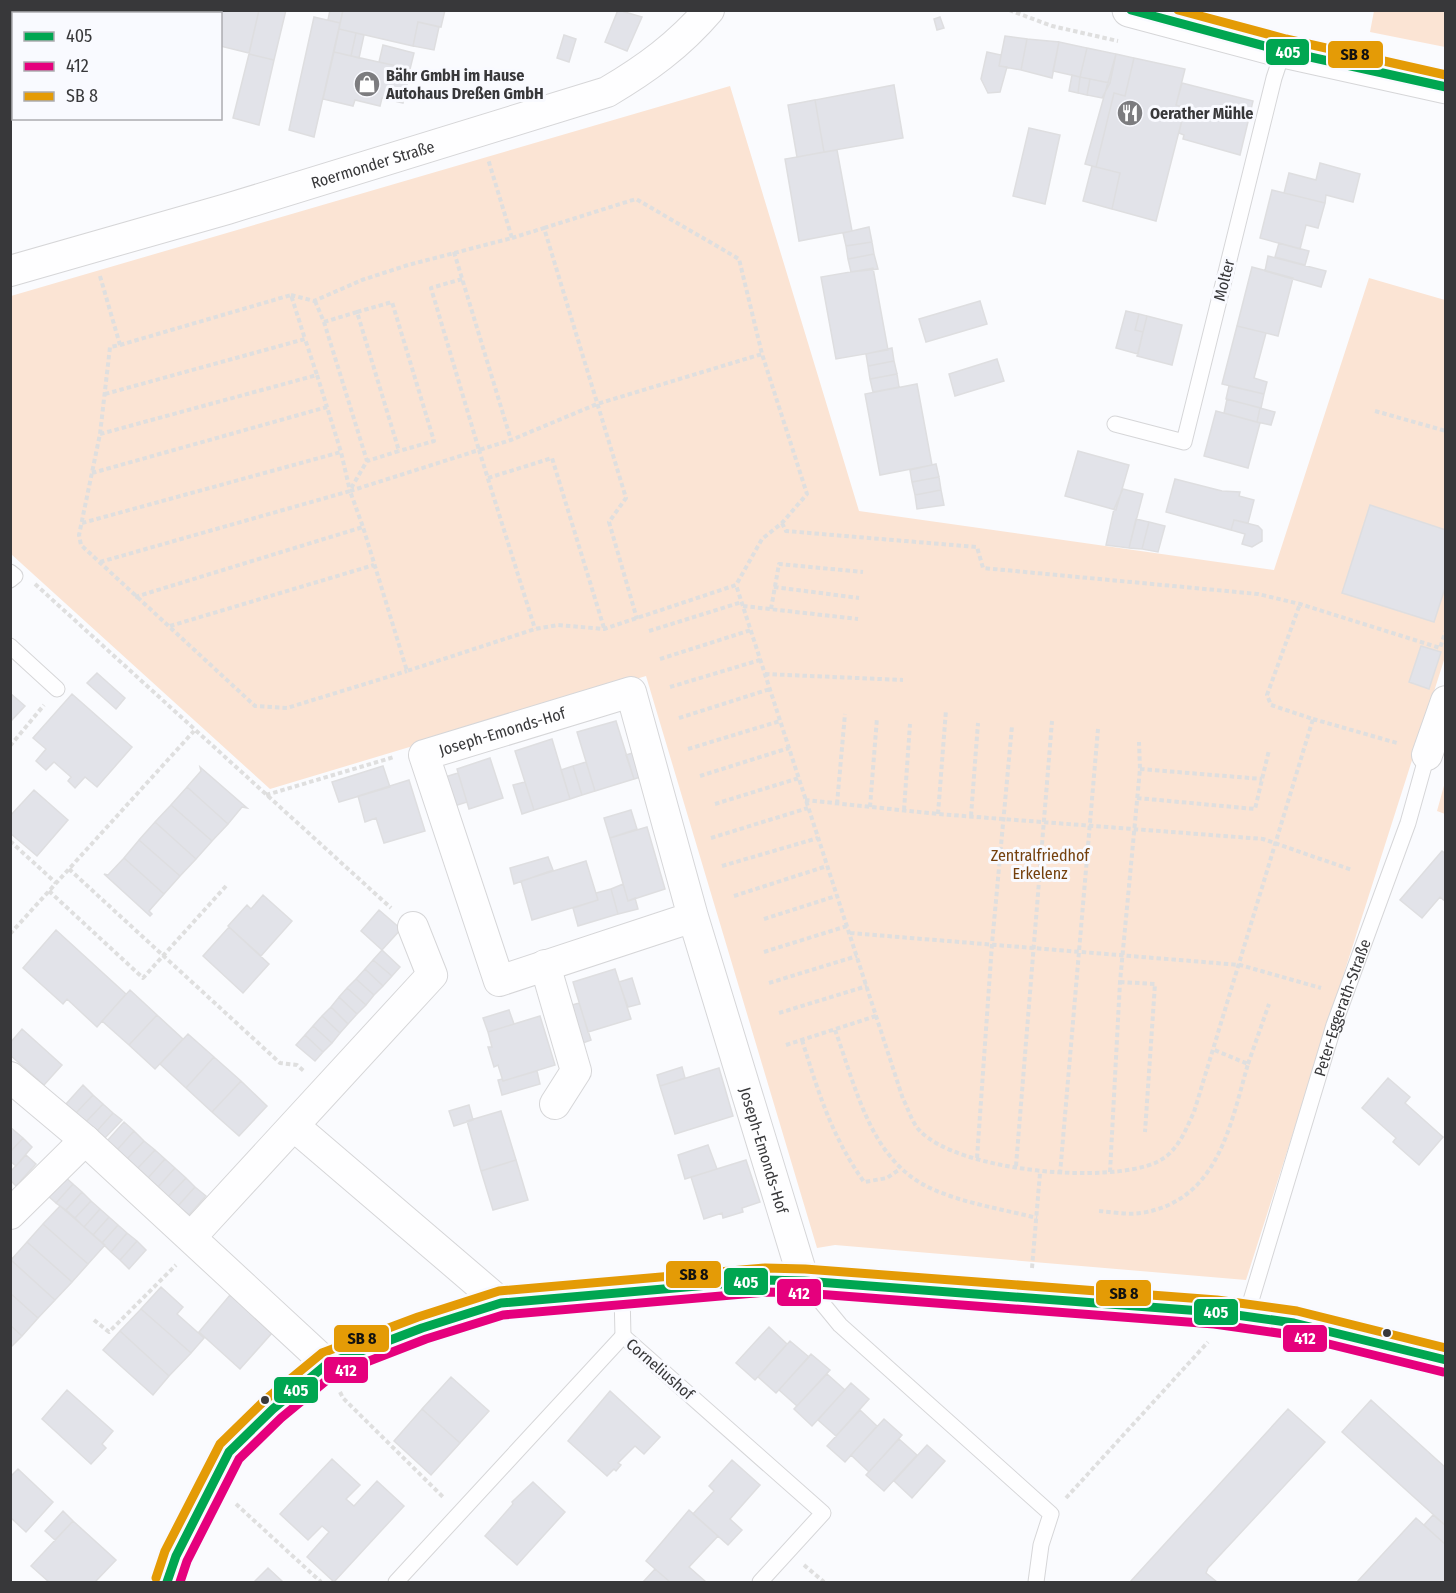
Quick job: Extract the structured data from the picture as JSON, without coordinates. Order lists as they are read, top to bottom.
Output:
{
  "streets": {
    "street": ["Roermonder Straße", "Joseph-Emonds-Hof", "Peter-Eggerath-Straße"],
    "lane": ["Molter", "Corneliushof"]
  },
  "parks": ["Zentralfriedhof Erkelenz"],
  "places": {
    "shop": ["Bähr GmbH im Hause Autohaus Dreßen GmbH"],
    "restaurant": ["Oerather Mühle"]
  },
  "lines": ["transit line 405", "transit line 412"],
  "legend": ["405", "412", "SB 8"]
}
